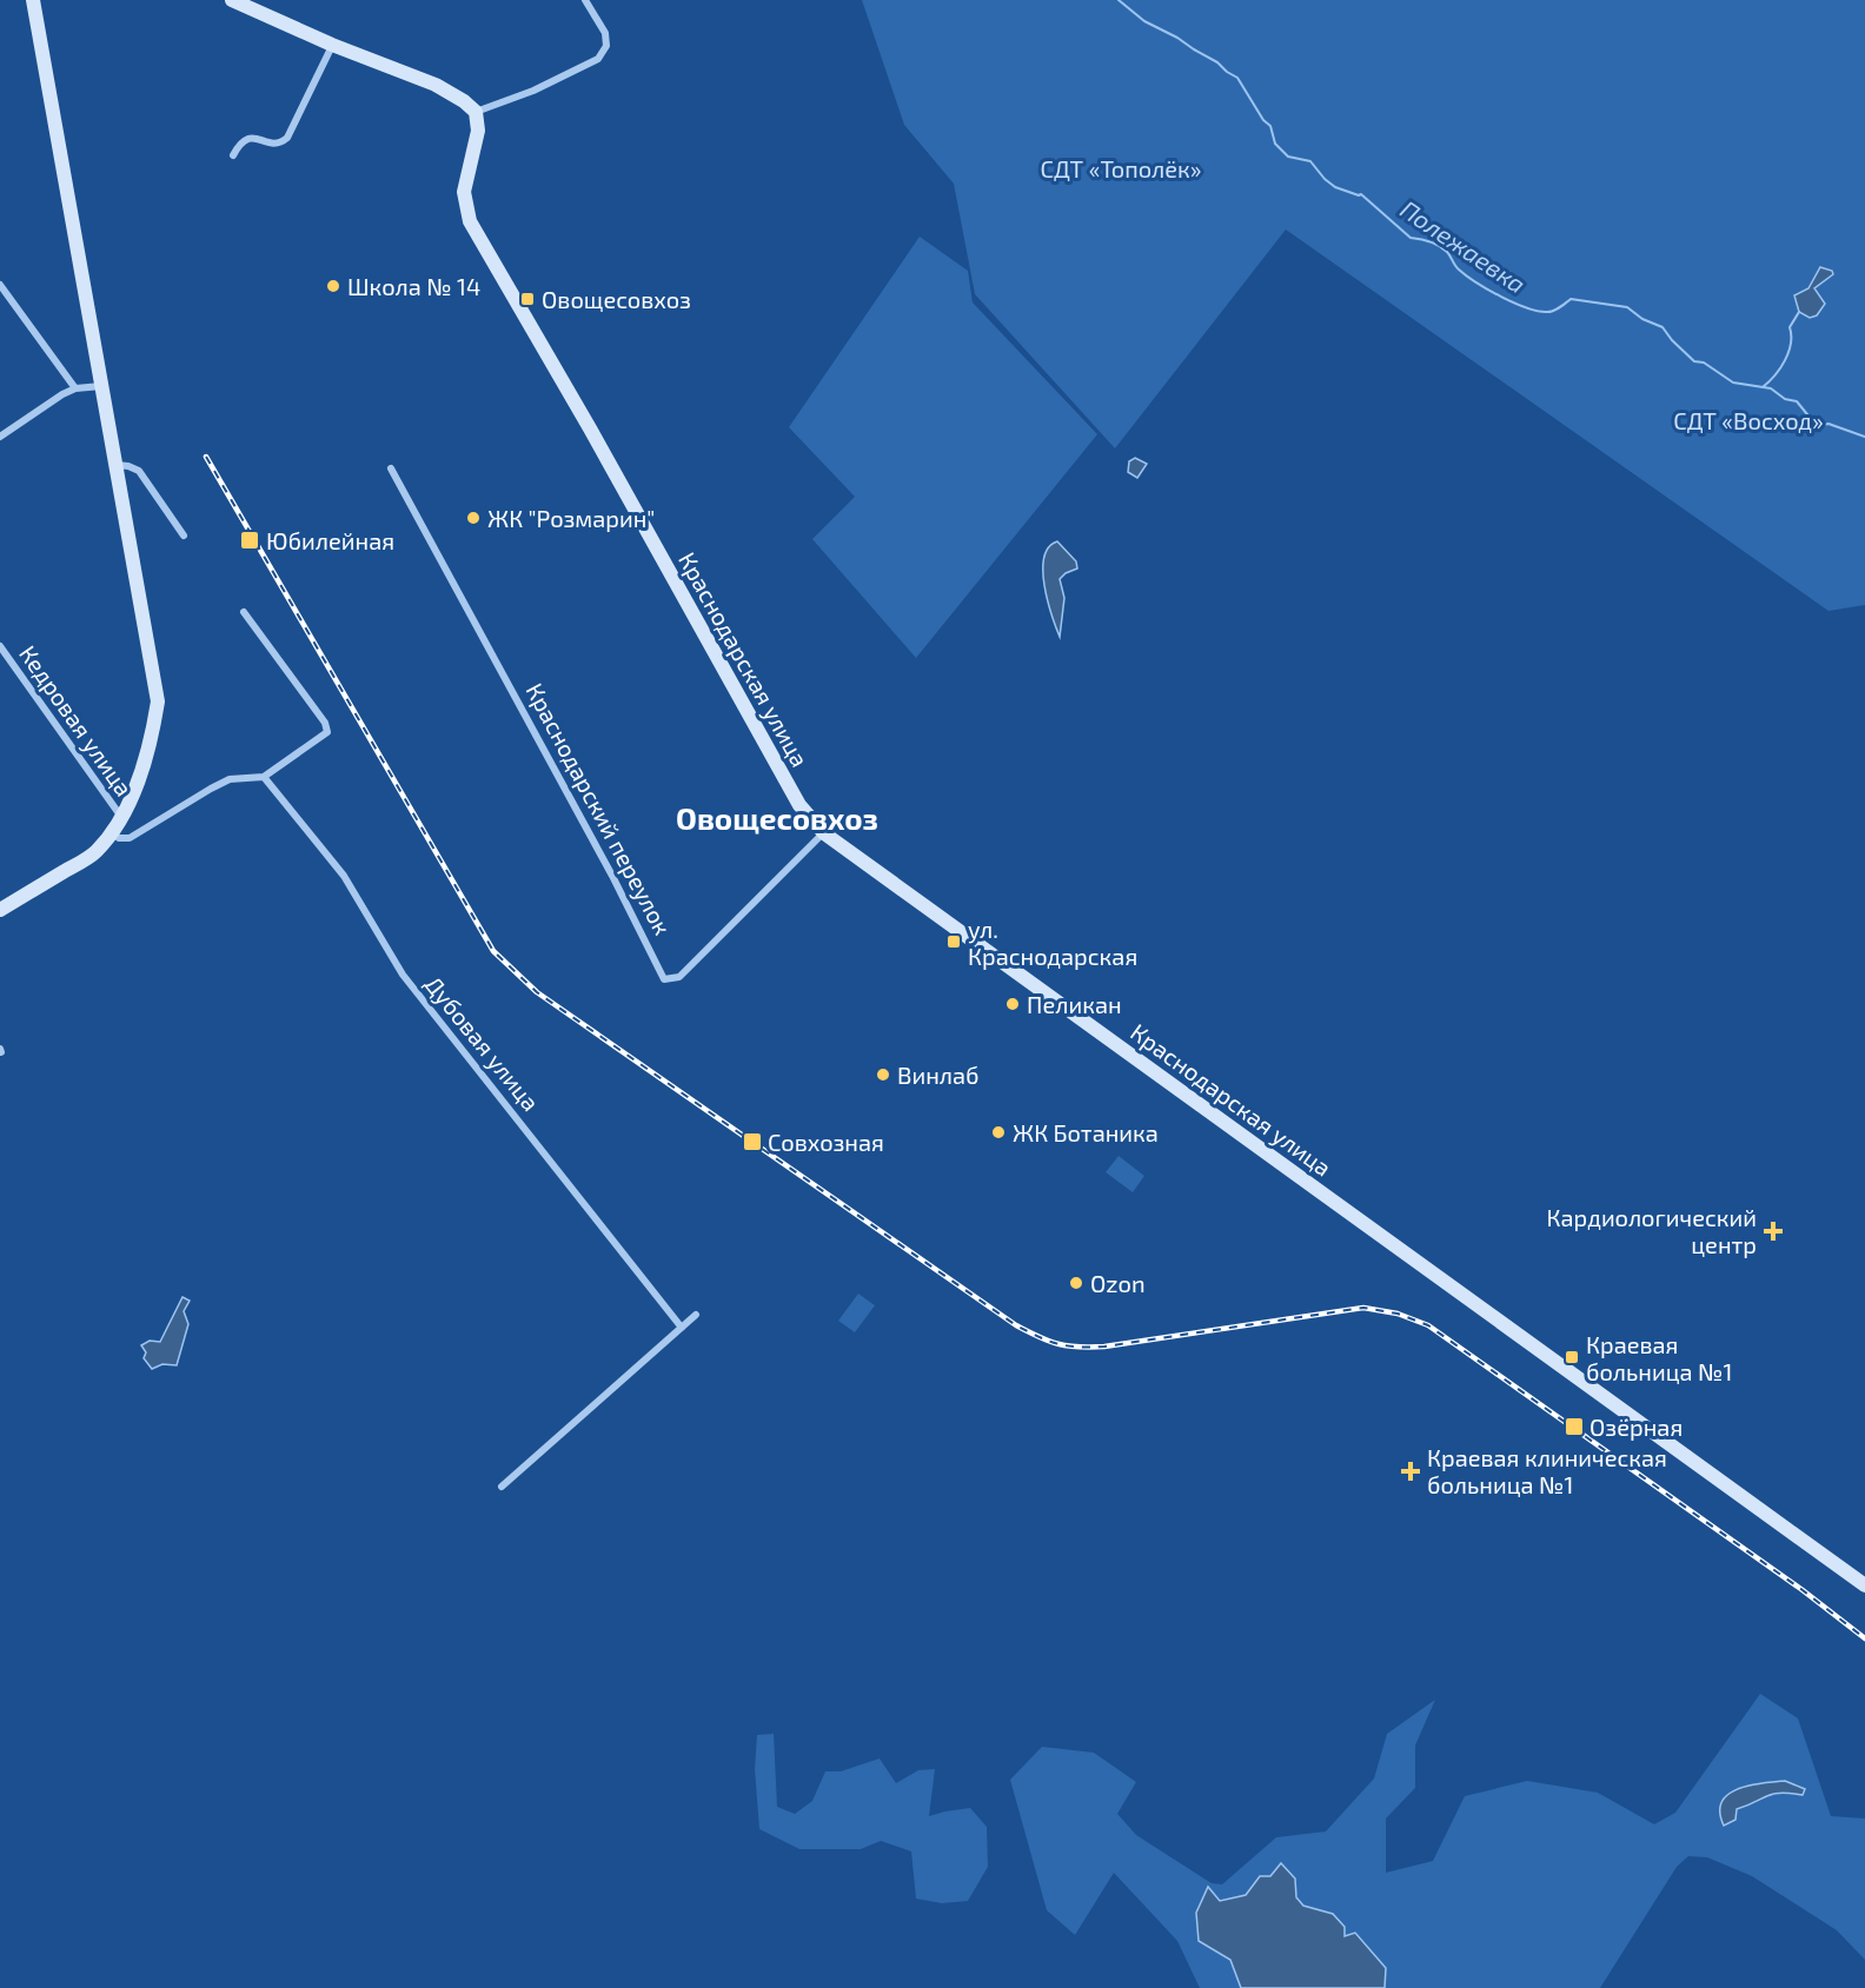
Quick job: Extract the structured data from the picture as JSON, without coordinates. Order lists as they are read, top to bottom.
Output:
{
  "streets": {
    "main road": ["Краснодарская улица"],
    "street": ["Кедровая улица", "Краснодарский переулок", "Дубовая улица"]
  },
  "crossings": [
    ["Краснодарская улица", "Краснодарский переулок"]
  ],
  "districts": ["Овощесовхоз"],
  "water": ["Полежаевка"],
  "parks": ["СДТ «Тополёк»", "СДТ «Восход»"],
  "places": {
    "other": [
      "Школа № 14",
      "ЖК \"Розмарин\"",
      "Пеликан",
      "Винлаб",
      "ЖК Ботаника",
      "Ozon"
    ],
    "transit": [
      "Овощесовхоз",
      "Юбилейная",
      "ул. Краснодарская",
      "Совхозная",
      "Краевая больница №1",
      "Озёрная"
    ],
    "health": ["Кардиологический центр", "Краевая клиническая больница №1"]
  }
}
